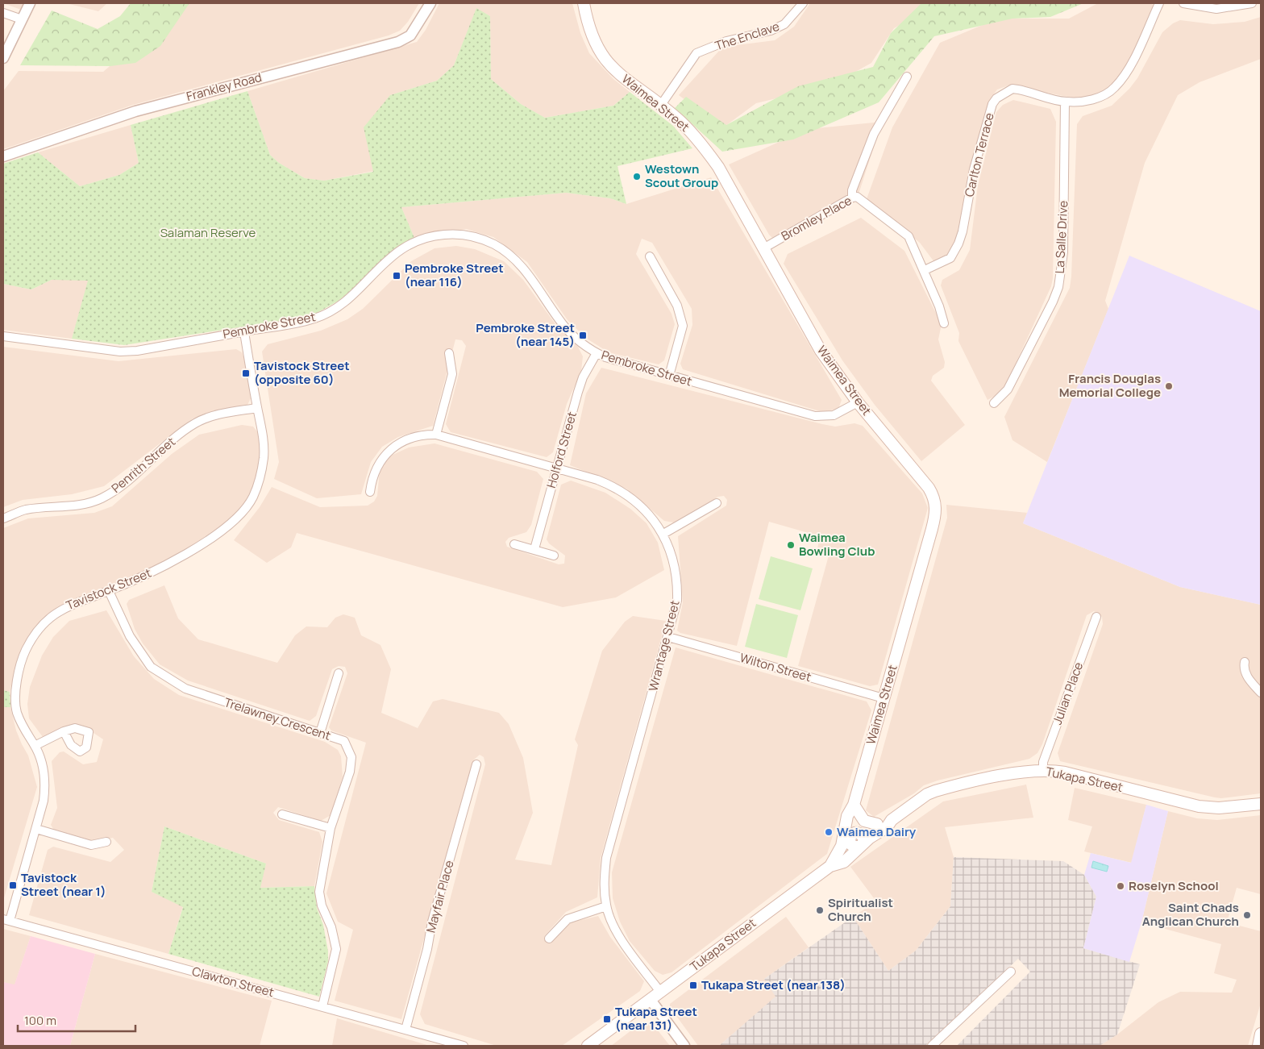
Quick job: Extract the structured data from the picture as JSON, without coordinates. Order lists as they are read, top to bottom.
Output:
{
  "streets": {
    "main road": ["Waimea Street", "Tukapa Street"],
    "street": [
      "The Enclave",
      "Frankley Road",
      "Carlton Terrace",
      "Bromley Place",
      "La Salle Drive",
      "Pembroke Street",
      "Holford Street",
      "Penrith Street",
      "Tavistock Street",
      "Wrantage Street",
      "Wilton Street",
      "Julian Place",
      "Trelawney Crescent",
      "Mayfair Place",
      "Clawton Street"
    ]
  },
  "crossings": [
    ["The Enclave", "Waimea Street"],
    ["Waimea Street", "Bromley Place"],
    ["Waimea Street", "Pembroke Street"],
    ["Waimea Street", "Wilton Street"],
    ["Waimea Street", "Tukapa Street"],
    ["Carlton Terrace", "Bromley Place"],
    ["Carlton Terrace", "La Salle Drive"],
    ["Pembroke Street", "Holford Street"],
    ["Pembroke Street", "Tavistock Street"],
    ["Holford Street", "Wrantage Street"],
    ["Penrith Street", "Tavistock Street"],
    ["Tavistock Street", "Trelawney Crescent"],
    ["Tavistock Street", "Clawton Street"],
    ["Wrantage Street", "Wilton Street"],
    ["Wrantage Street", "Tukapa Street"],
    ["Julian Place", "Tukapa Street"],
    ["Trelawney Crescent", "Clawton Street"],
    ["Mayfair Place", "Clawton Street"]
  ],
  "parks": ["Salaman Reserve"],
  "places": {
    "other": [
      "Westown Scout Group",
      "Francis Douglas Memorial College",
      "Waimea Bowling Club",
      "Waimea Dairy",
      "Roselyn School",
      "Spiritualist Church",
      "Saint Chads Anglican Church"
    ],
    "transit": [
      "Pembroke Street (near 116)",
      "Pembroke Street (near 145)",
      "Tavistock Street (opposite 60)",
      "Tavistock Street (near 1)",
      "Tukapa Street (near 138)",
      "Tukapa Street (near 131)"
    ]
  },
  "scale_bar": "100 m"
}
